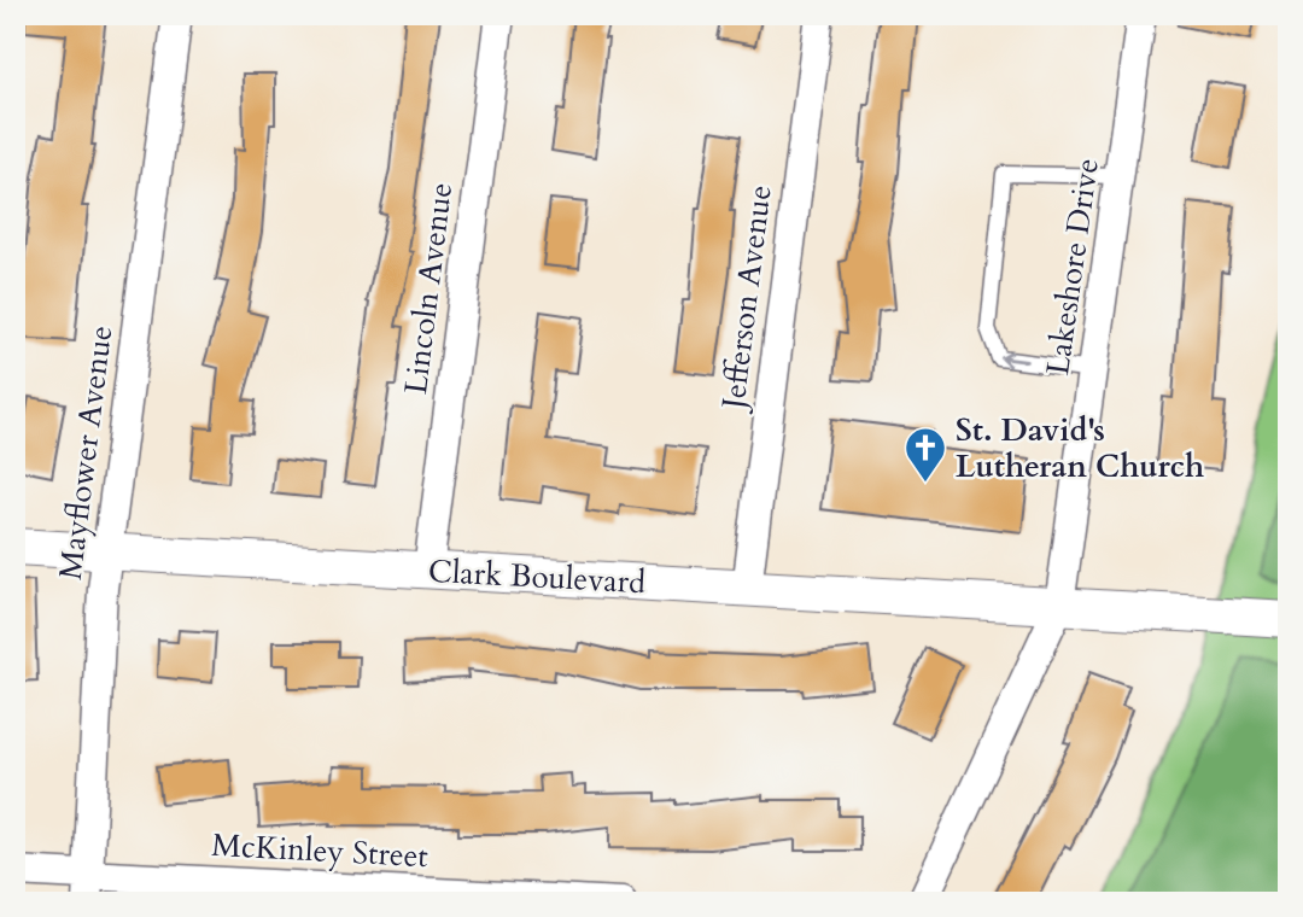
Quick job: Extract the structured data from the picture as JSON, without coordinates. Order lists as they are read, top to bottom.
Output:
{
  "streets": {
    "street": [
      "Lakeshore Drive",
      "Lincoln Avenue",
      "Jefferson Avenue",
      "Mayflower Avenue",
      "Clark Boulevard",
      "McKinley Street"
    ]
  },
  "crossings": [
    ["Lakeshore Drive", "Clark Boulevard"],
    ["Lincoln Avenue", "Clark Boulevard"],
    ["Jefferson Avenue", "Clark Boulevard"],
    ["Mayflower Avenue", "Clark Boulevard"],
    ["Mayflower Avenue", "McKinley Street"]
  ],
  "places": {
    "church": ["St. David's Lutheran Church"]
  }
}
